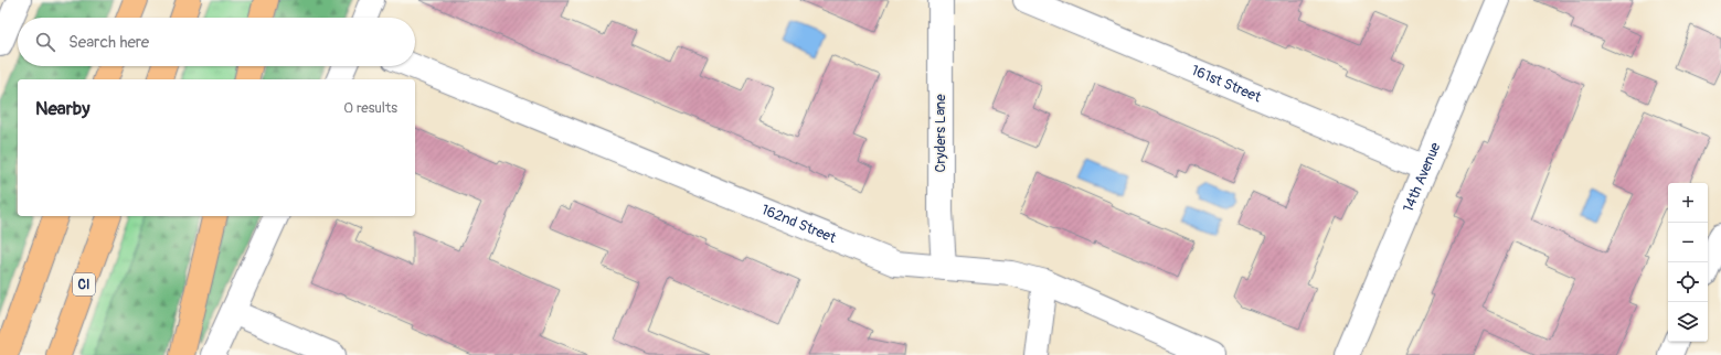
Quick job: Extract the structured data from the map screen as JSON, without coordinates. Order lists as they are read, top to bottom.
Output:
{
  "streets": {
    "highway": ["CI"],
    "street": [
      "161st Street",
      "Cryders Lane",
      "14th Avenue",
      "162nd Street"
    ]
  },
  "crossings": [
    ["161st Street", "14th Avenue"],
    ["Cryders Lane", "162nd Street"]
  ],
  "page": {
    "search": "Search here",
    "heading": ["Nearby", "0 results"],
    "map_buttons": ["+", "−"]
  }
}
